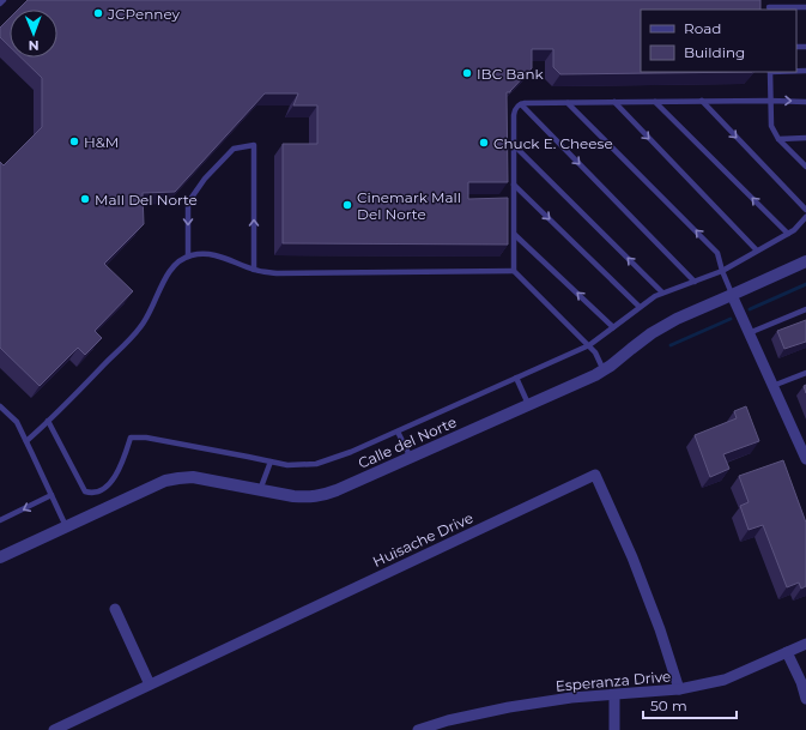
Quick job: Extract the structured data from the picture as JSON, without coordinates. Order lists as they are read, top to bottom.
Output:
{
  "streets": {
    "street": ["Calle del Norte", "Huisache Drive", "Esperanza Drive"]
  },
  "crossings": [
    ["Huisache Drive", "Esperanza Drive"]
  ],
  "places": [
    "JCPenney",
    "IBC Bank",
    "H&M",
    "Chuck E. Cheese",
    "Mall Del Norte",
    "Cinemark Mall Del Norte"
  ],
  "legend": ["Road", "Building"],
  "scale_bar": "50 m",
  "north": "bottom"
}
